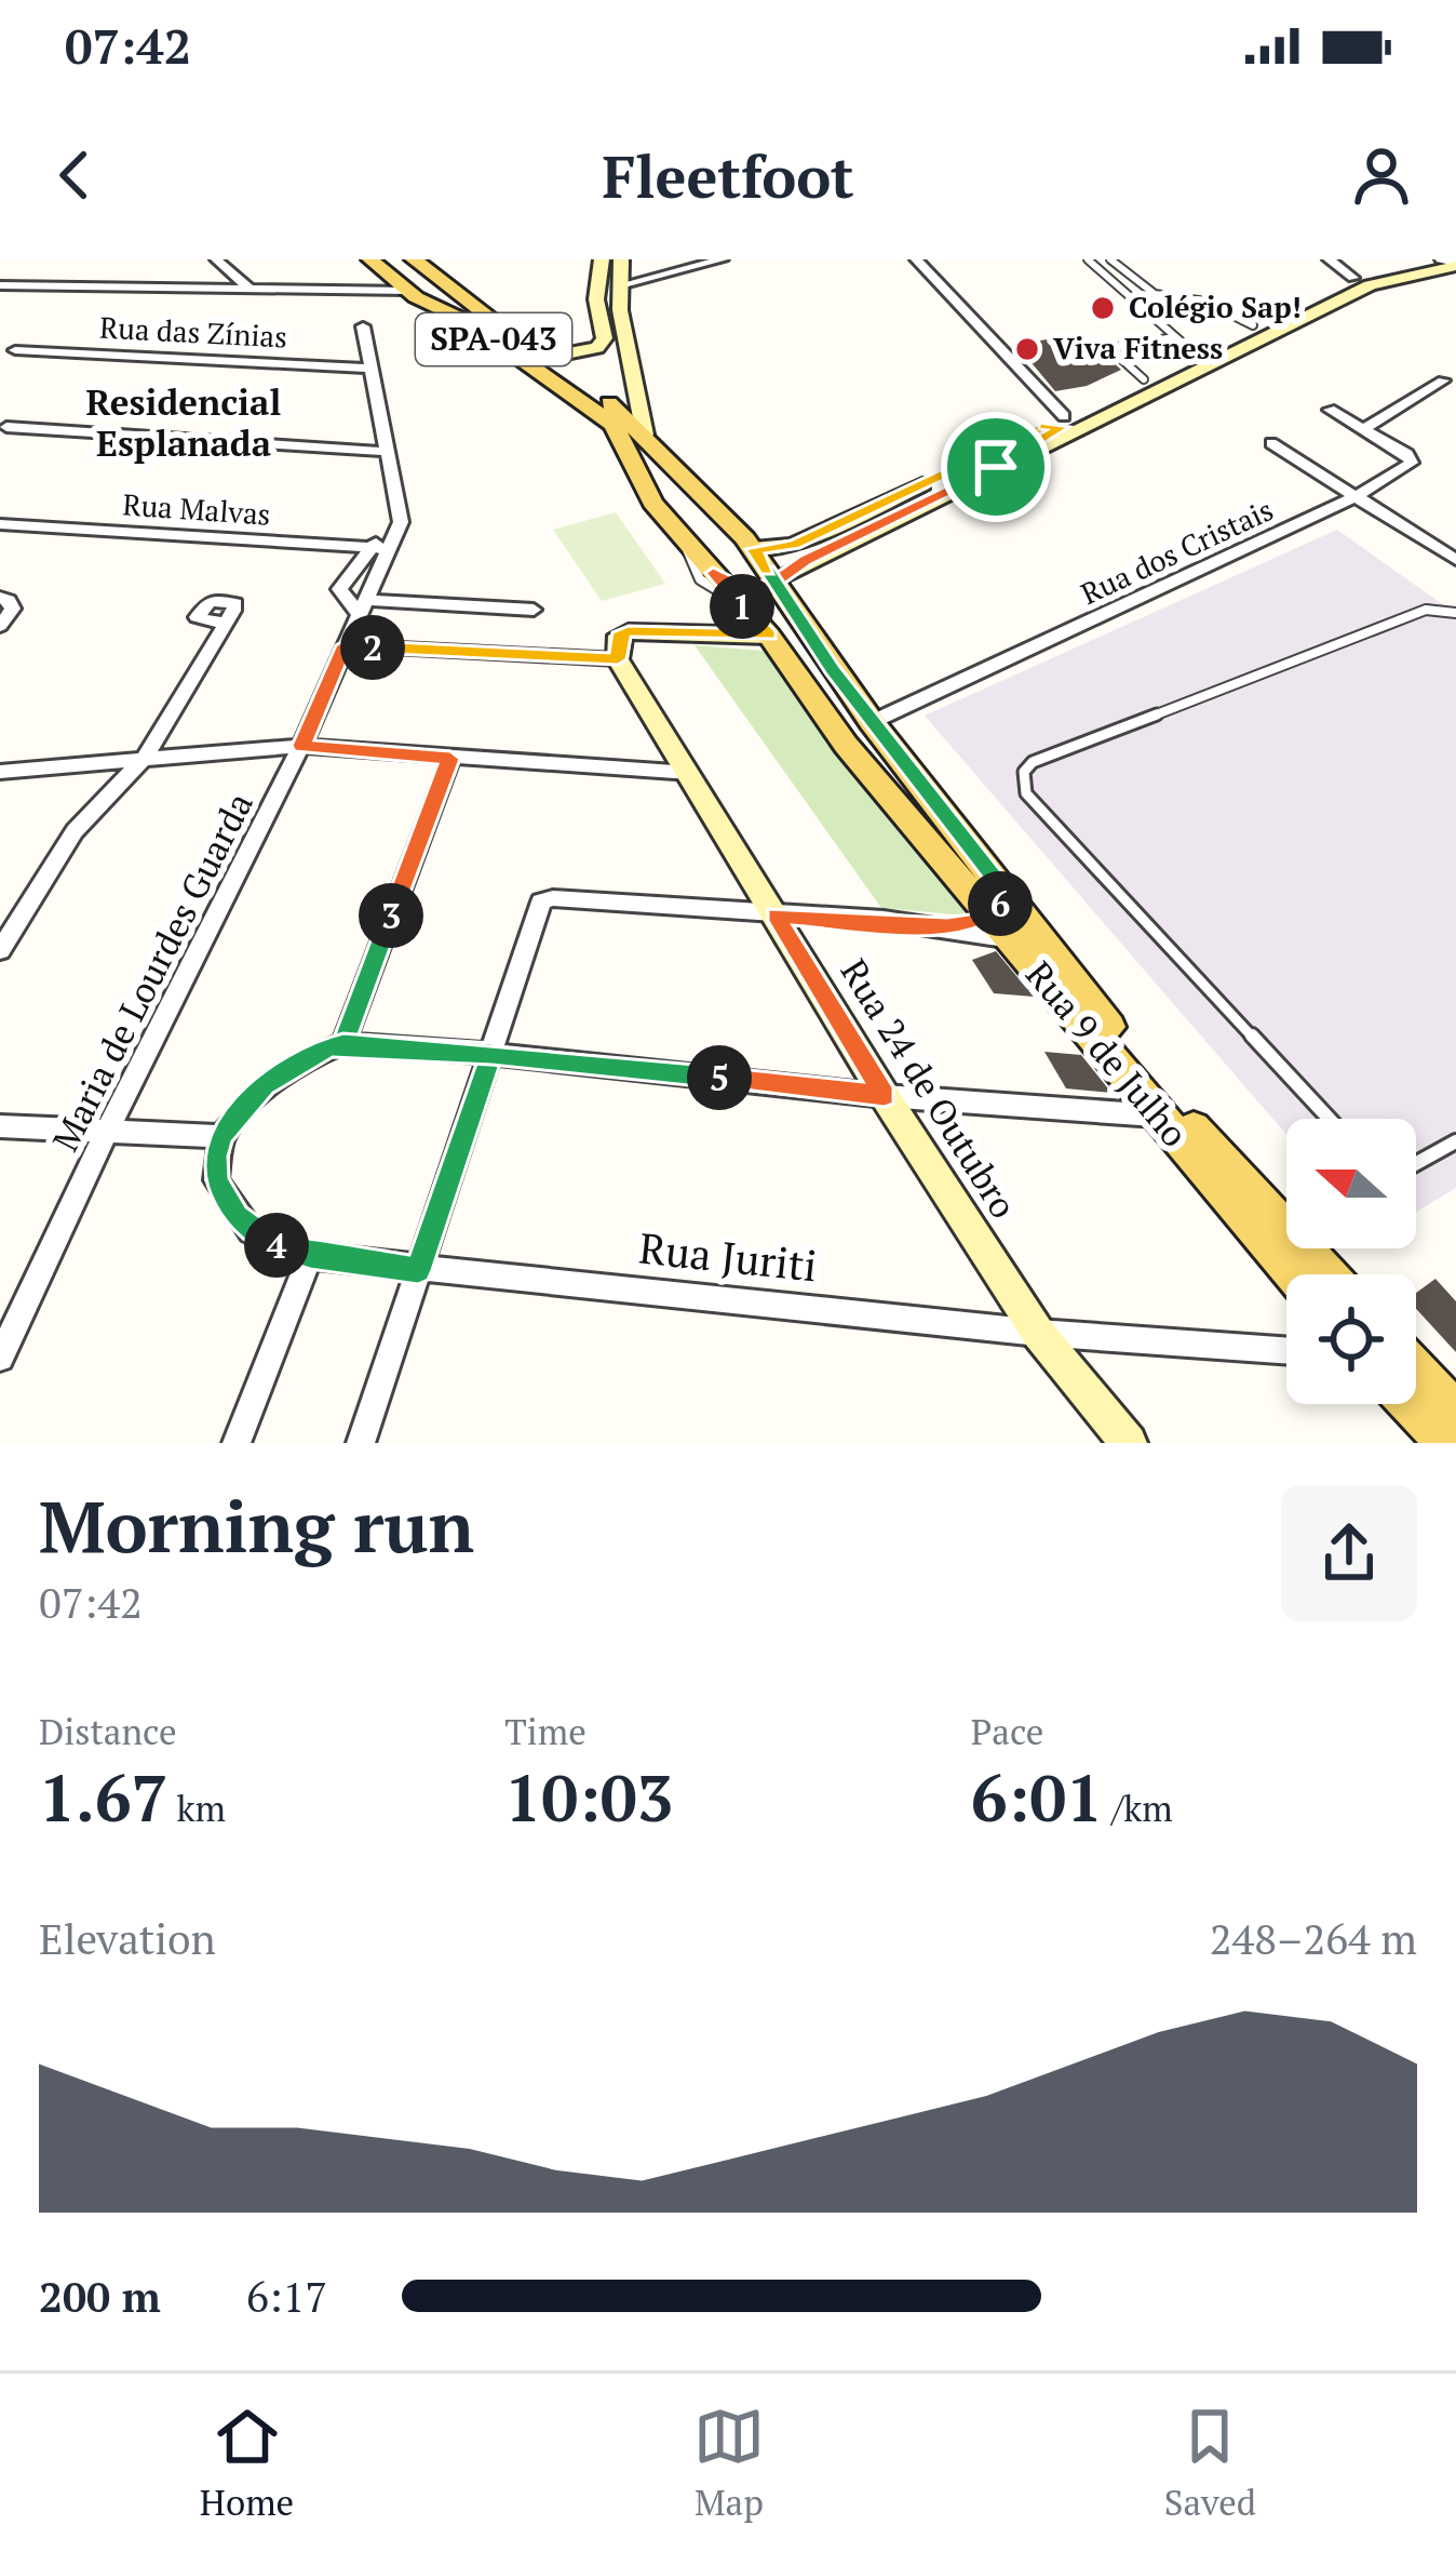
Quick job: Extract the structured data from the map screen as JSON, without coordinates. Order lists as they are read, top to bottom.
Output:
{
  "streets": {
    "main road": ["SPA-043", "Rua 9 de Julho"],
    "street": [
      "Rua das Zínias",
      "Rua Malvas",
      "Rua dos Cristais",
      "Maria de Lourdes Guarda",
      "Rua 24 de Outubro",
      "Rua Juriti"
    ]
  },
  "crossings": [
    ["Rua Malvas", "Maria de Lourdes Guarda"],
    ["Rua dos Cristais", "Rua 9 de Julho"],
    ["Rua 24 de Outubro", "Rua Juriti"]
  ],
  "districts": ["Residencial Esplanada"],
  "places": ["Colégio Sap!", "Viva Fitness"],
  "north": "left",
  "page": {
    "status": "07:42",
    "header": "Fleetfoot",
    "pins": [
      "1",
      "2",
      "6",
      "3",
      "5",
      "4"
    ],
    "heading": ["Morning run", "07:42"],
    "stats": [
      ["Distance", "1.67 km"],
      ["Time", "10:03"],
      ["Pace", "6:01 /km"]
    ],
    "chart": ["Elevation", "248–264 m"],
    "list": [
      {
        "name": "200 m",
        "note": "6:17"
      }
    ],
    "tabs": ["Home", "Map", "Saved"]
  }
}
